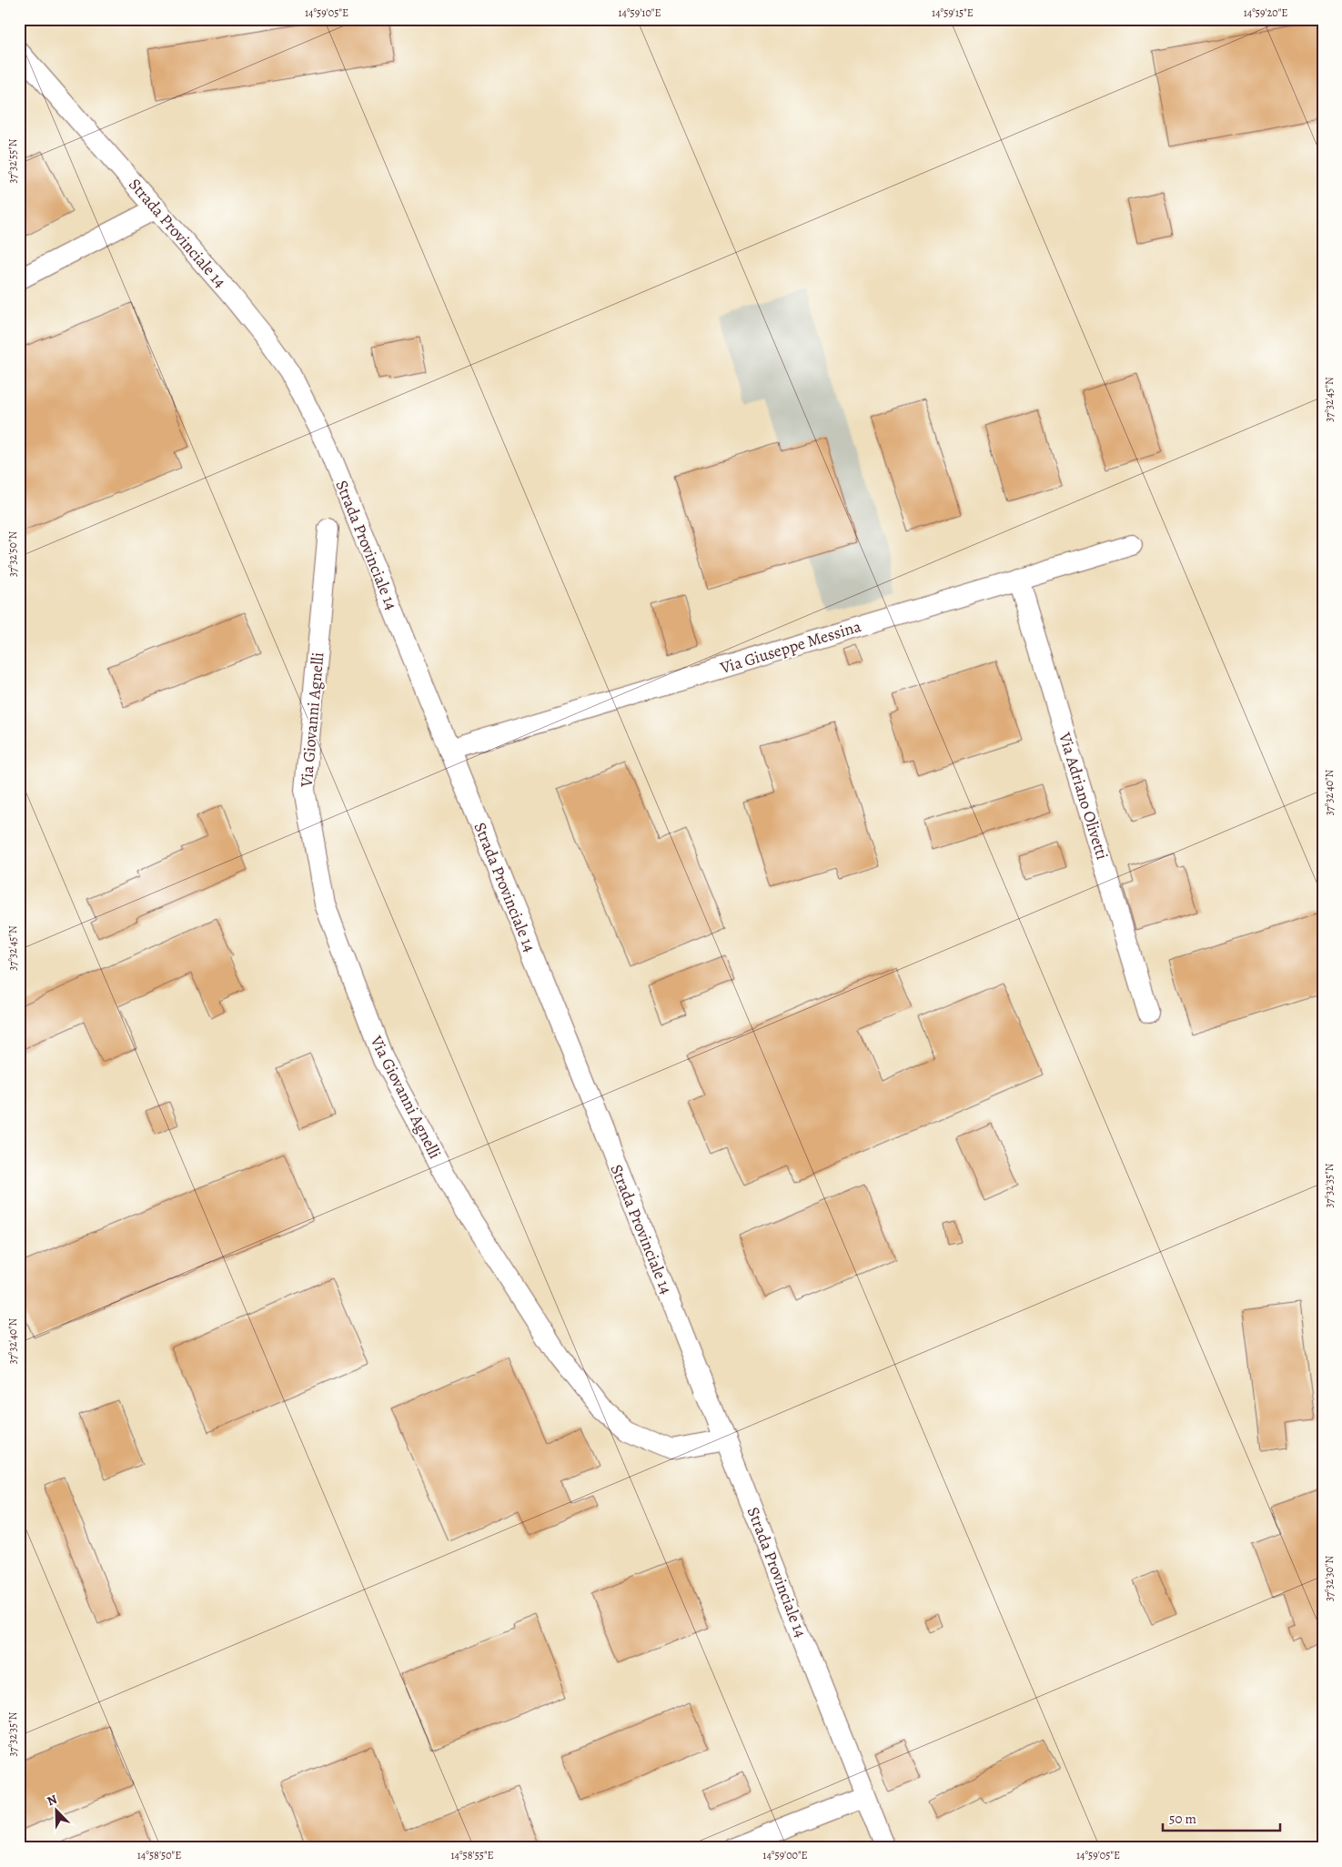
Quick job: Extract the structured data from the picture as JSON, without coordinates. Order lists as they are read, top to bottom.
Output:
{
  "streets": {
    "street": [
      "Strada Provinciale 14",
      "Via Giuseppe Messina",
      "Via Giovanni Agnelli",
      "Via Adriano Olivetti"
    ]
  },
  "crossings": [
    ["Strada Provinciale 14", "Via Giuseppe Messina"],
    ["Strada Provinciale 14", "Via Giovanni Agnelli"],
    ["Via Giuseppe Messina", "Via Adriano Olivetti"]
  ],
  "scale_bar": "50 m",
  "north": "top left",
  "coordinates": [
    "14°59'05\"E",
    "14°59'10\"E",
    "14°59'15\"E",
    "14°59'20\"E",
    "37°32'55\"N",
    "37°32'45\"N",
    "37°32'50\"N",
    "37°32'40\"N",
    "37°32'35\"N",
    "37°32'30\"N",
    "14°58'50\"E",
    "14°58'55\"E",
    "14°59'00\"E"
  ]
}
